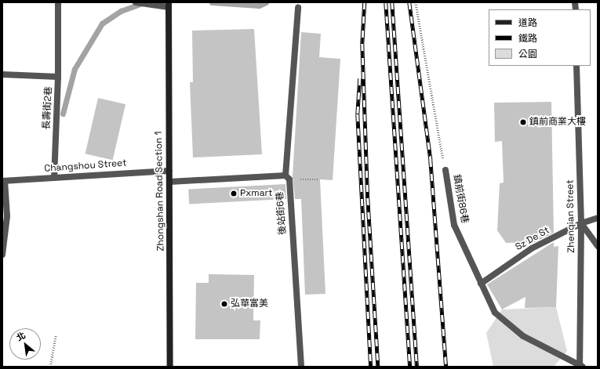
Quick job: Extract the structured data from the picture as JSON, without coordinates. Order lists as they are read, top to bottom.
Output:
{
  "streets": {
    "main road": ["Zhongshan Road Section 1"],
    "street": [
      "長壽街2巷",
      "Changshou Street",
      "鎮前街86巷",
      "後站街6巷",
      "Zhenqian Street",
      "Sz De St"
    ]
  },
  "crossings": [
    ["長壽街2巷", "Changshou Street"],
    ["Changshou Street", "Zhongshan Road Section 1"],
    ["鎮前街86巷", "Zhenqian Street"],
    ["鎮前街86巷", "Sz De St"],
    ["Zhenqian Street", "Sz De St"]
  ],
  "places": ["鎮前商業大樓", "Pxmart", "弘華富美"],
  "legend": ["道路", "鐵路", "公園"],
  "north": "top left"
}
